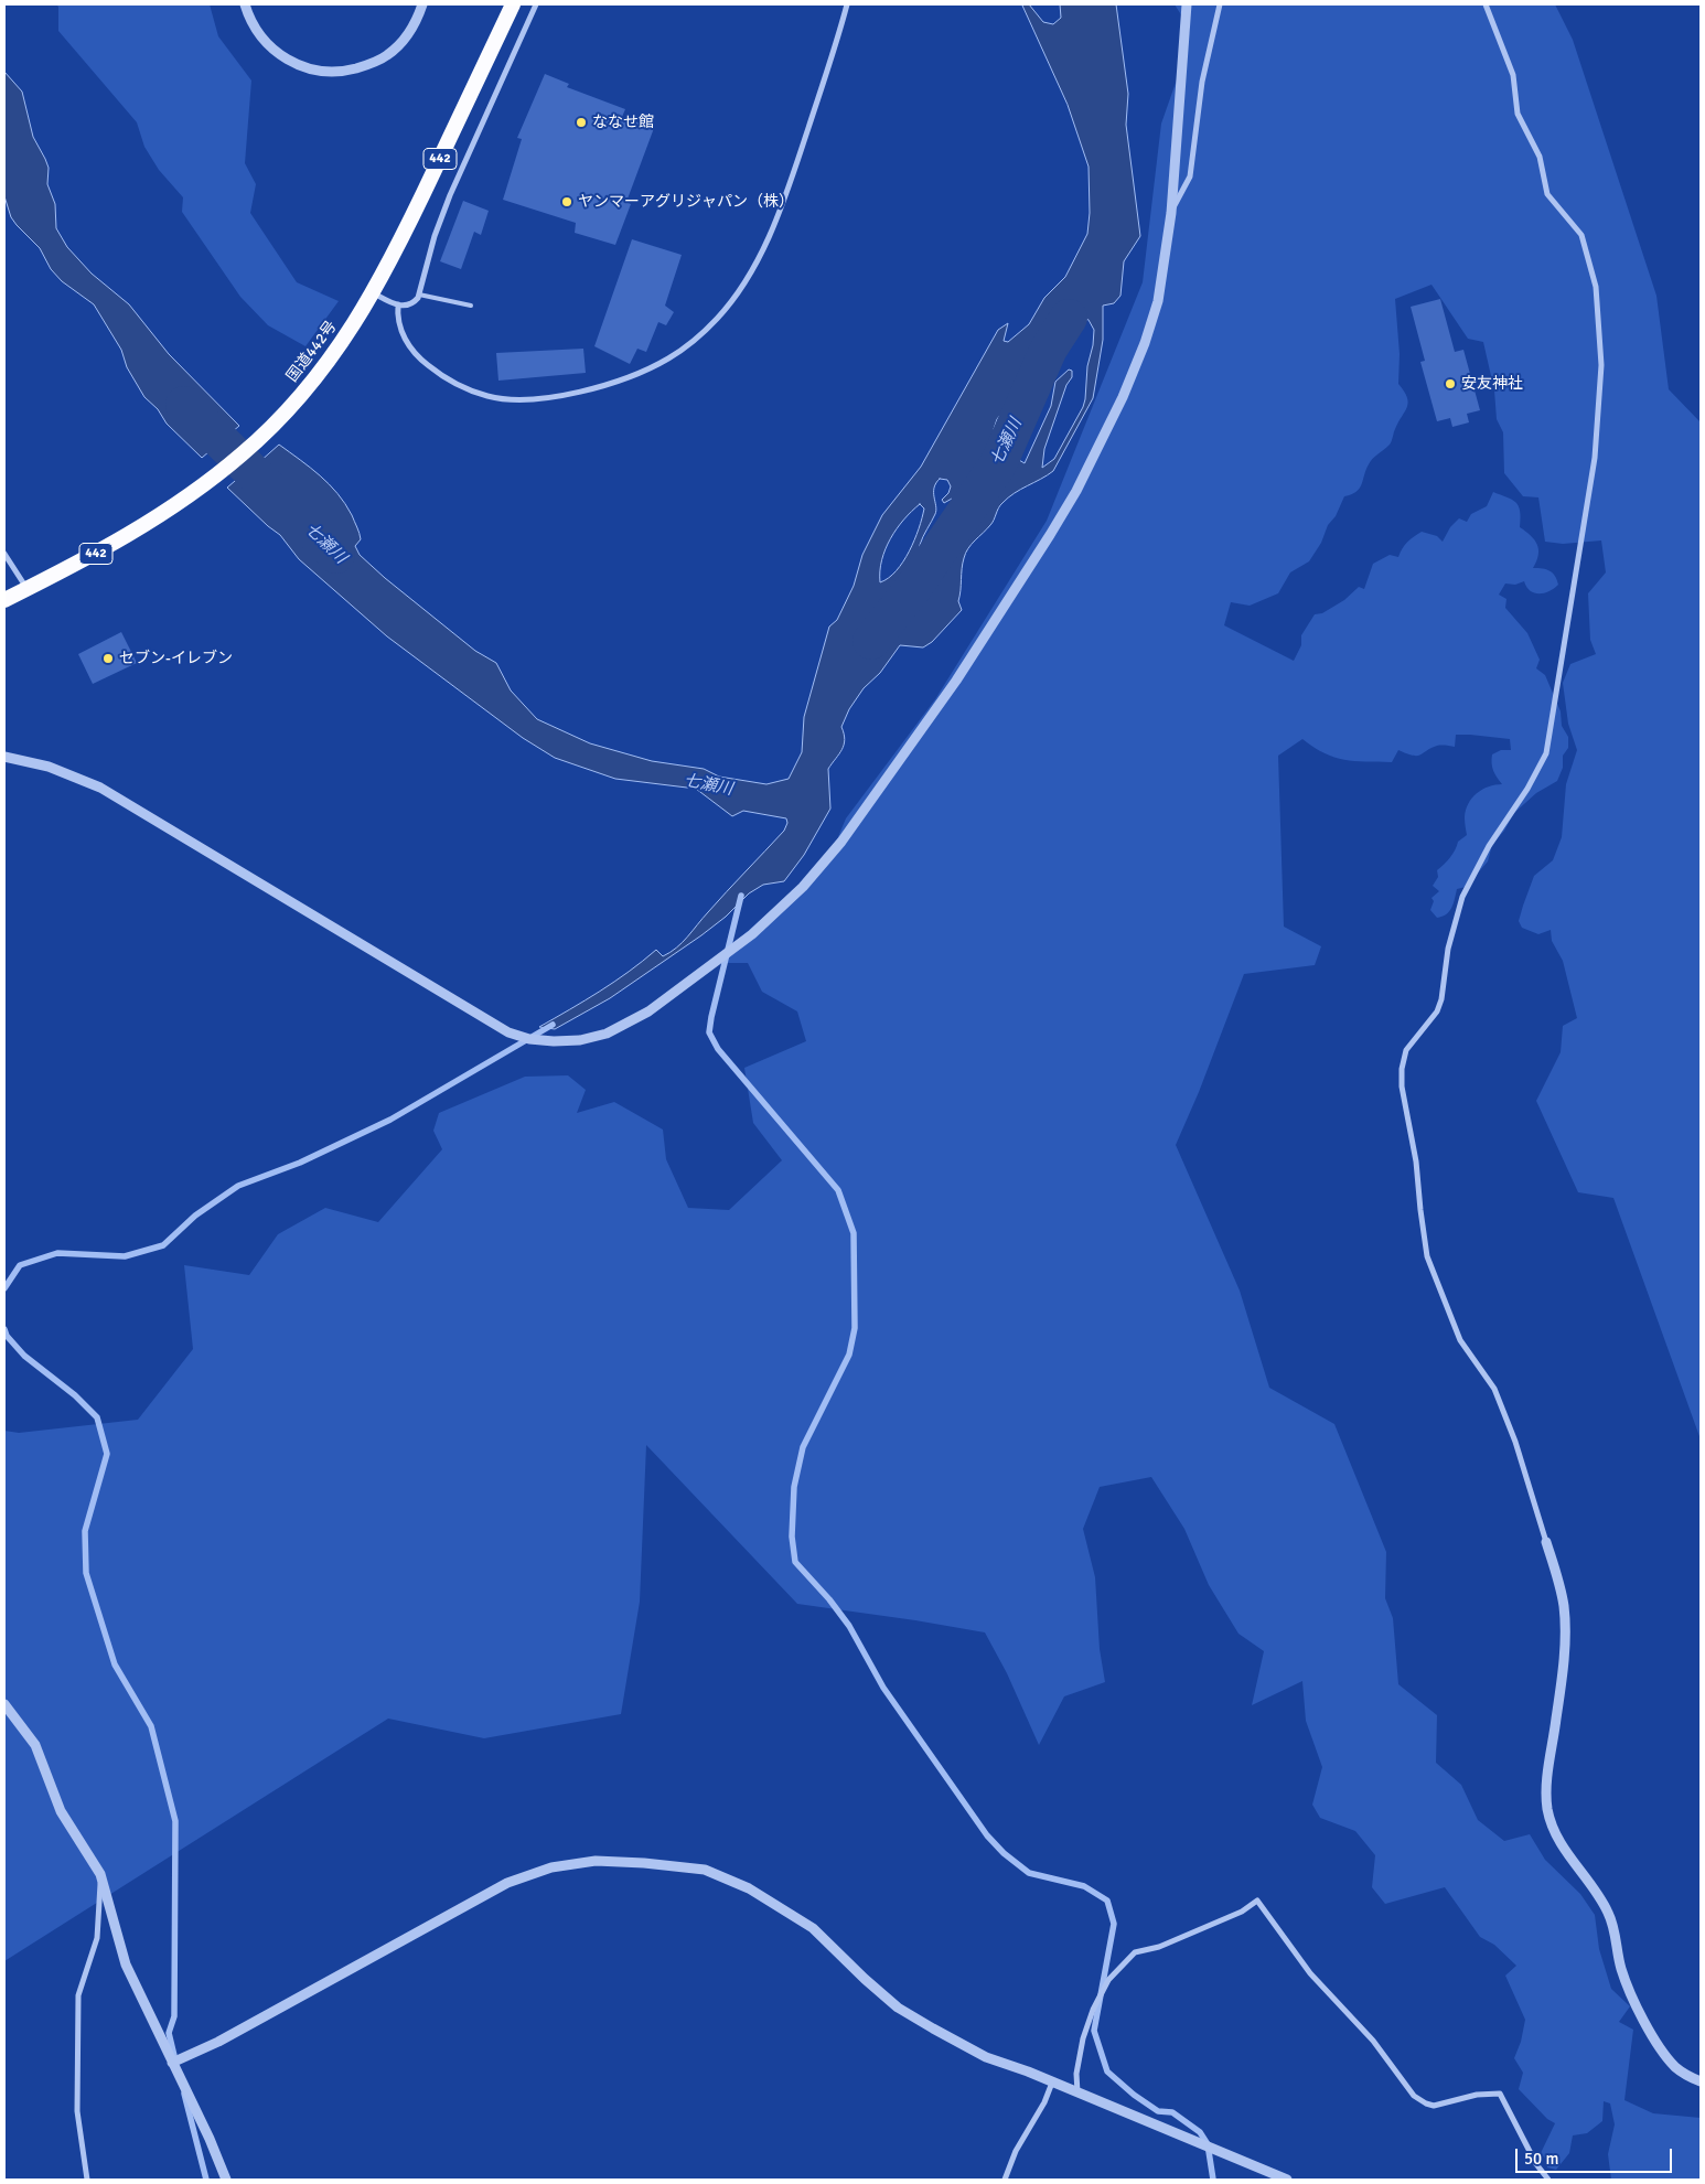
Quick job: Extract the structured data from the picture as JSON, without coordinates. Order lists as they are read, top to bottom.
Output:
{
  "streets": {
    "highway": ["442", "国道442号"]
  },
  "water": ["七瀬川"],
  "places": [
    "ななせ館",
    "ヤンマーアグリジャパン（株）",
    "安友神社",
    "セブン-イレブン"
  ],
  "scale_bar": "50 m"
}
